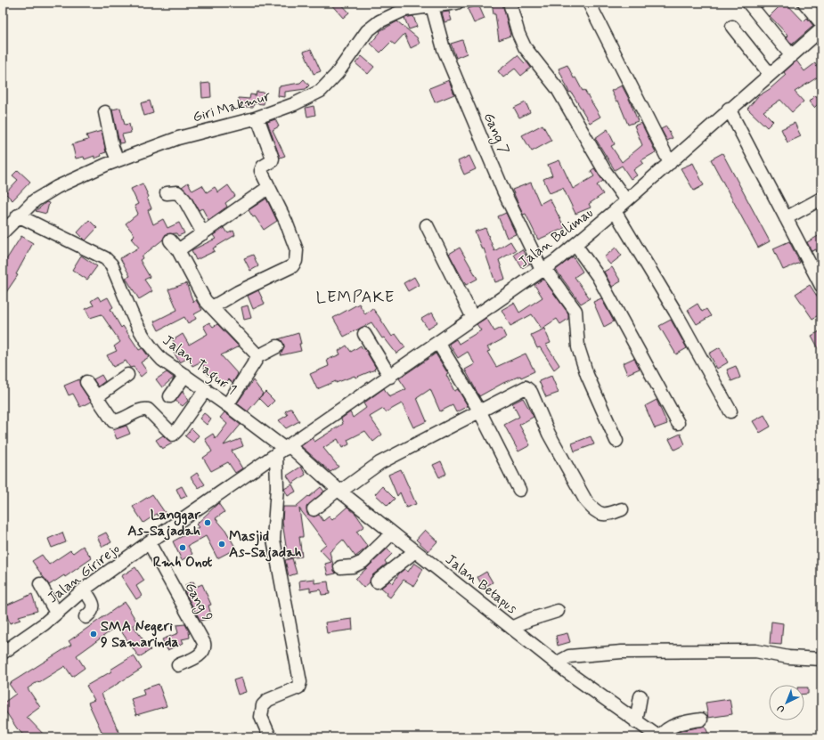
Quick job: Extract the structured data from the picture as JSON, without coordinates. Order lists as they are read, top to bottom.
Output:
{
  "streets": {
    "street": [
      "Giri Makmur",
      "Gang 7",
      "Jalan Belimau",
      "Jalan Tagur 1",
      "Jalan Girirejo",
      "Jalan Betapus",
      "Gang 9"
    ]
  },
  "crossings": [
    ["Giri Makmur", "Gang 7"],
    ["Giri Makmur", "Jalan Tagur 1"],
    ["Gang 7", "Jalan Belimau"],
    ["Jalan Belimau", "Jalan Tagur 1"],
    ["Jalan Belimau", "Jalan Girirejo"],
    ["Jalan Belimau", "Jalan Betapus"],
    ["Jalan Tagur 1", "Jalan Girirejo"],
    ["Jalan Tagur 1", "Jalan Betapus"],
    ["Jalan Girirejo", "Jalan Betapus"],
    ["Jalan Girirejo", "Gang 9"]
  ],
  "districts": ["LEMPAKE"],
  "places": [
    "Langgar As-Sajadah",
    "Masjid As-Sajadah",
    "Rmh Onot",
    "SMA Negeri 9 Samarinda"
  ],
  "north": "bottom left"
}
